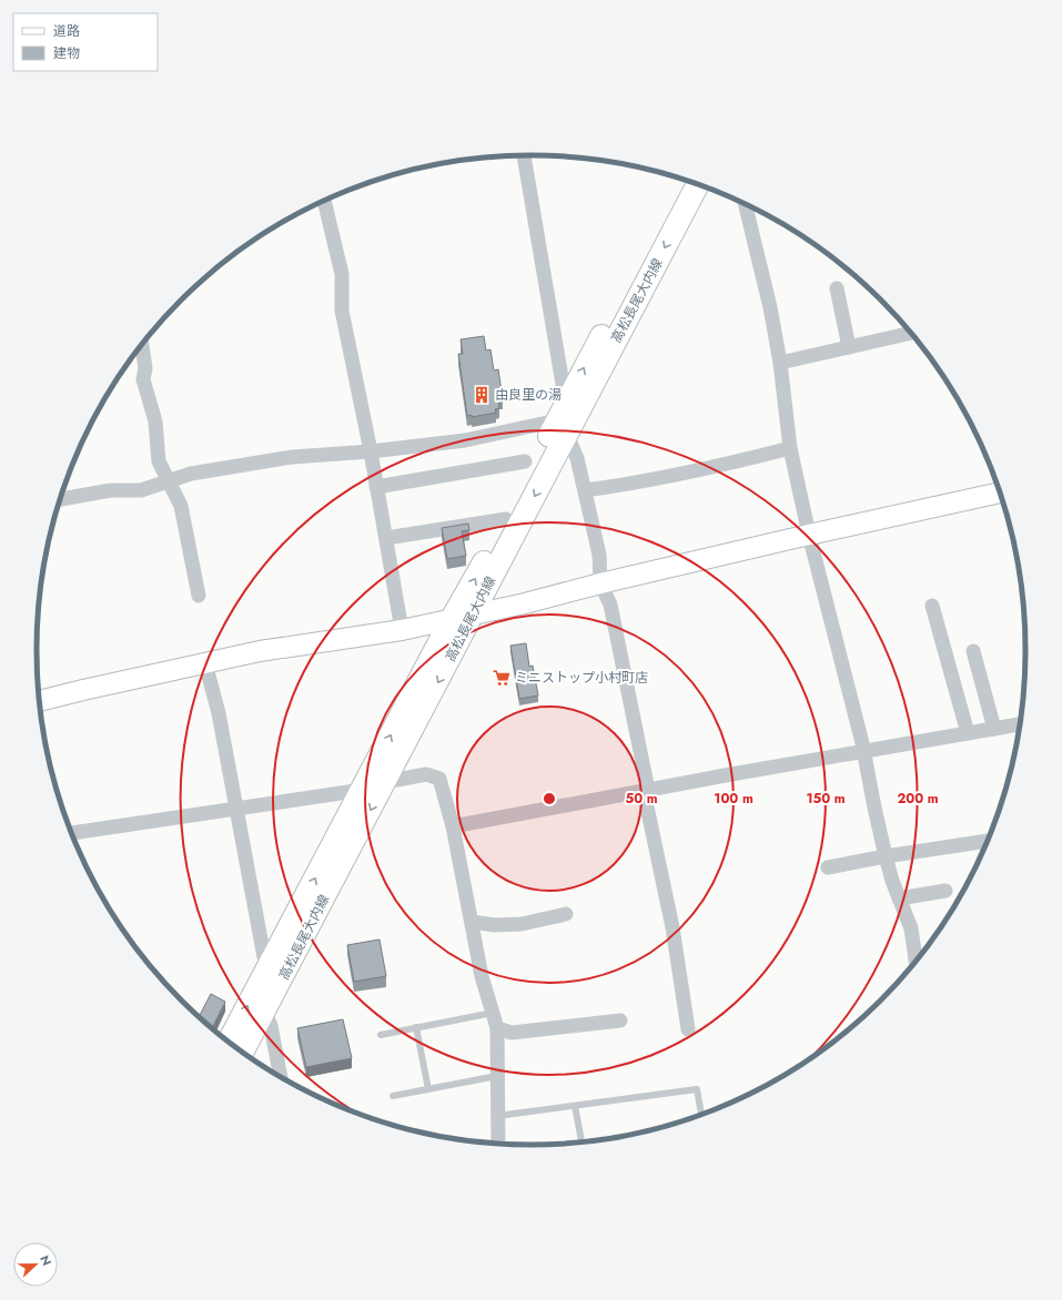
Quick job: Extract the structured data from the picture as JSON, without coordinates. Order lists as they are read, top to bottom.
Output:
{
  "streets": {
    "main road": ["高松長尾大内線"]
  },
  "places": {
    "building": ["由良里の湯"],
    "supermarket": ["ミニストップ小村町店"]
  },
  "legend": ["道路", "建物"],
  "north": "right",
  "rings": [
    "50 m",
    "100 m",
    "150 m",
    "200 m"
  ]
}
